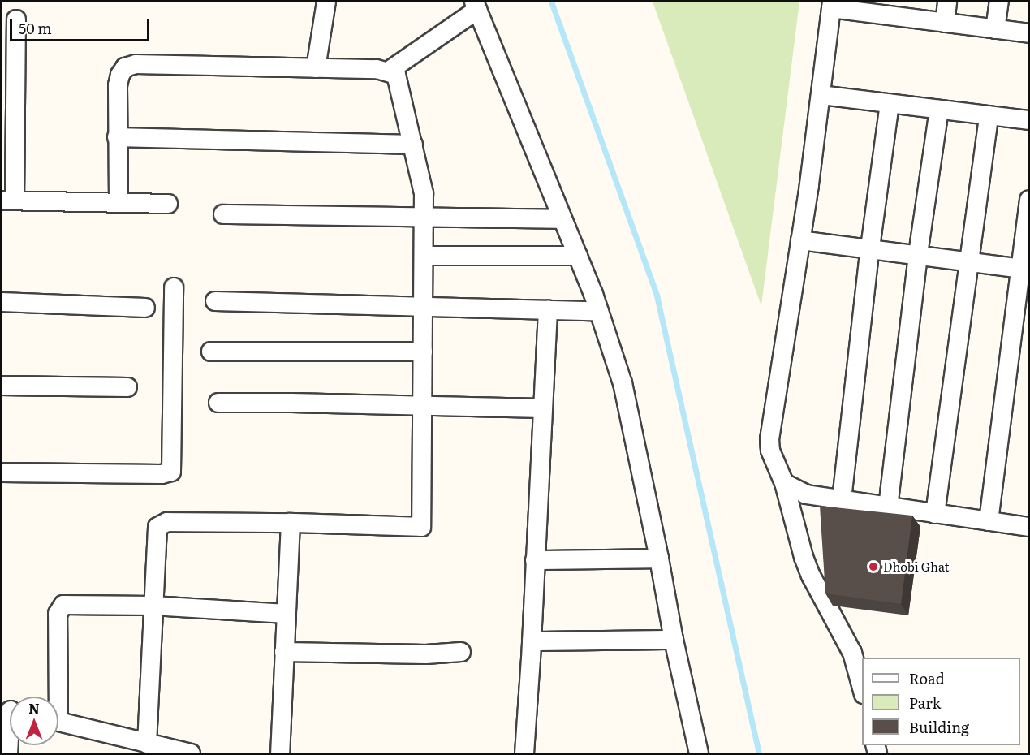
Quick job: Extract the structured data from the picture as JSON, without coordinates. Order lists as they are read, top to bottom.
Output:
{
  "places": ["Dhobi Ghat"],
  "legend": ["Road", "Park", "Building"],
  "scale_bar": "50 m",
  "north": "top"
}
